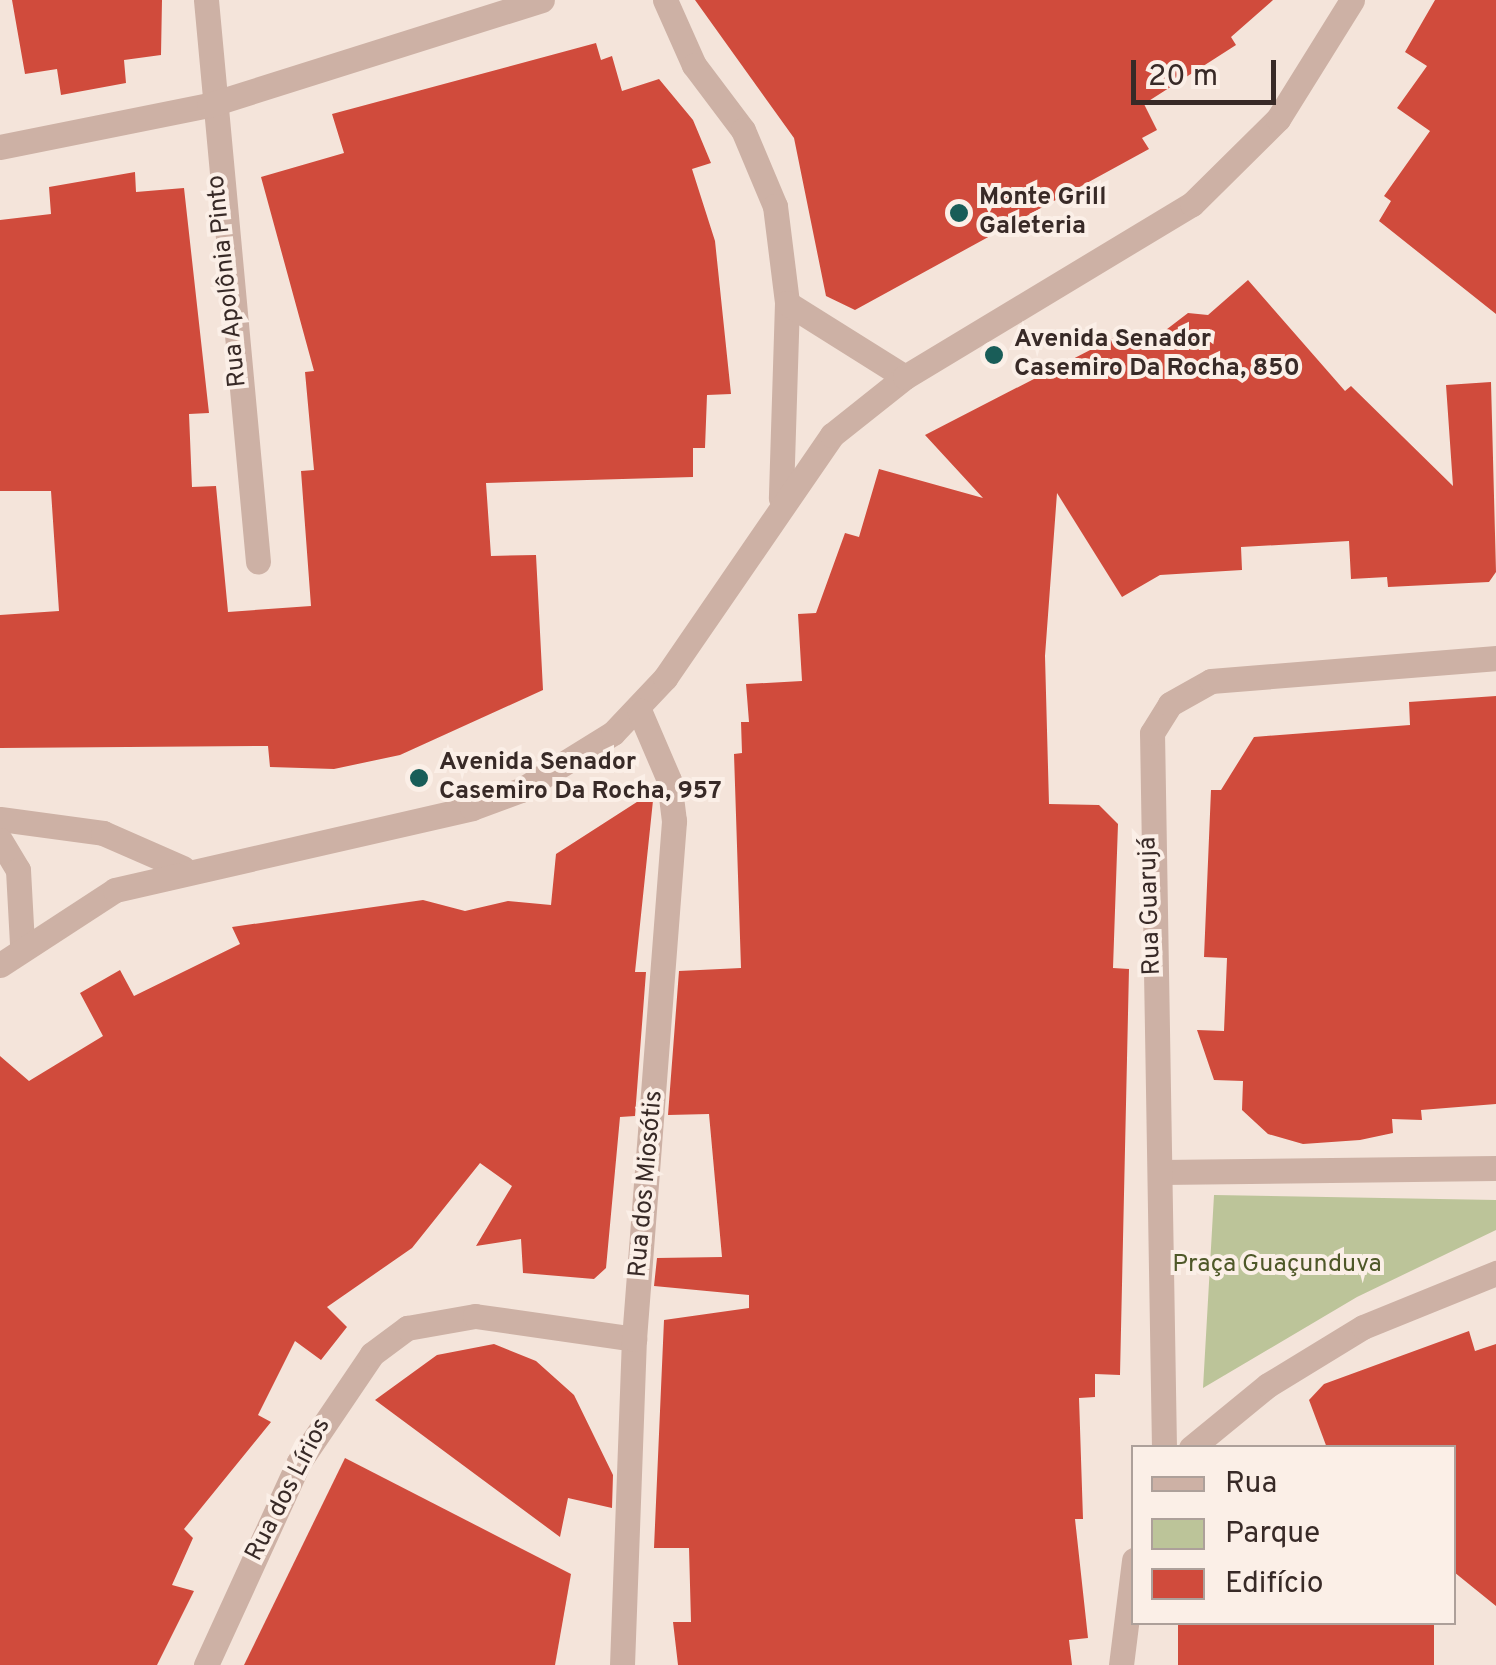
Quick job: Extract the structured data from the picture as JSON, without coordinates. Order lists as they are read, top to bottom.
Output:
{
  "streets": {
    "street": [
      "Rua Apolônia Pinto",
      "Rua Guarujá",
      "Rua dos Miosótis",
      "Rua dos Lírios"
    ]
  },
  "crossings": [
    ["Rua dos Miosótis", "Rua dos Lírios"]
  ],
  "parks": ["Praça Guaçunduva"],
  "places": ["Monte Grill Galeteria", "Avenida Senador Casemiro Da Rocha, 850", "Avenida Senador Casemiro Da Rocha, 957"],
  "legend": ["Rua", "Parque", "Edifício"],
  "scale_bar": "20 m"
}
